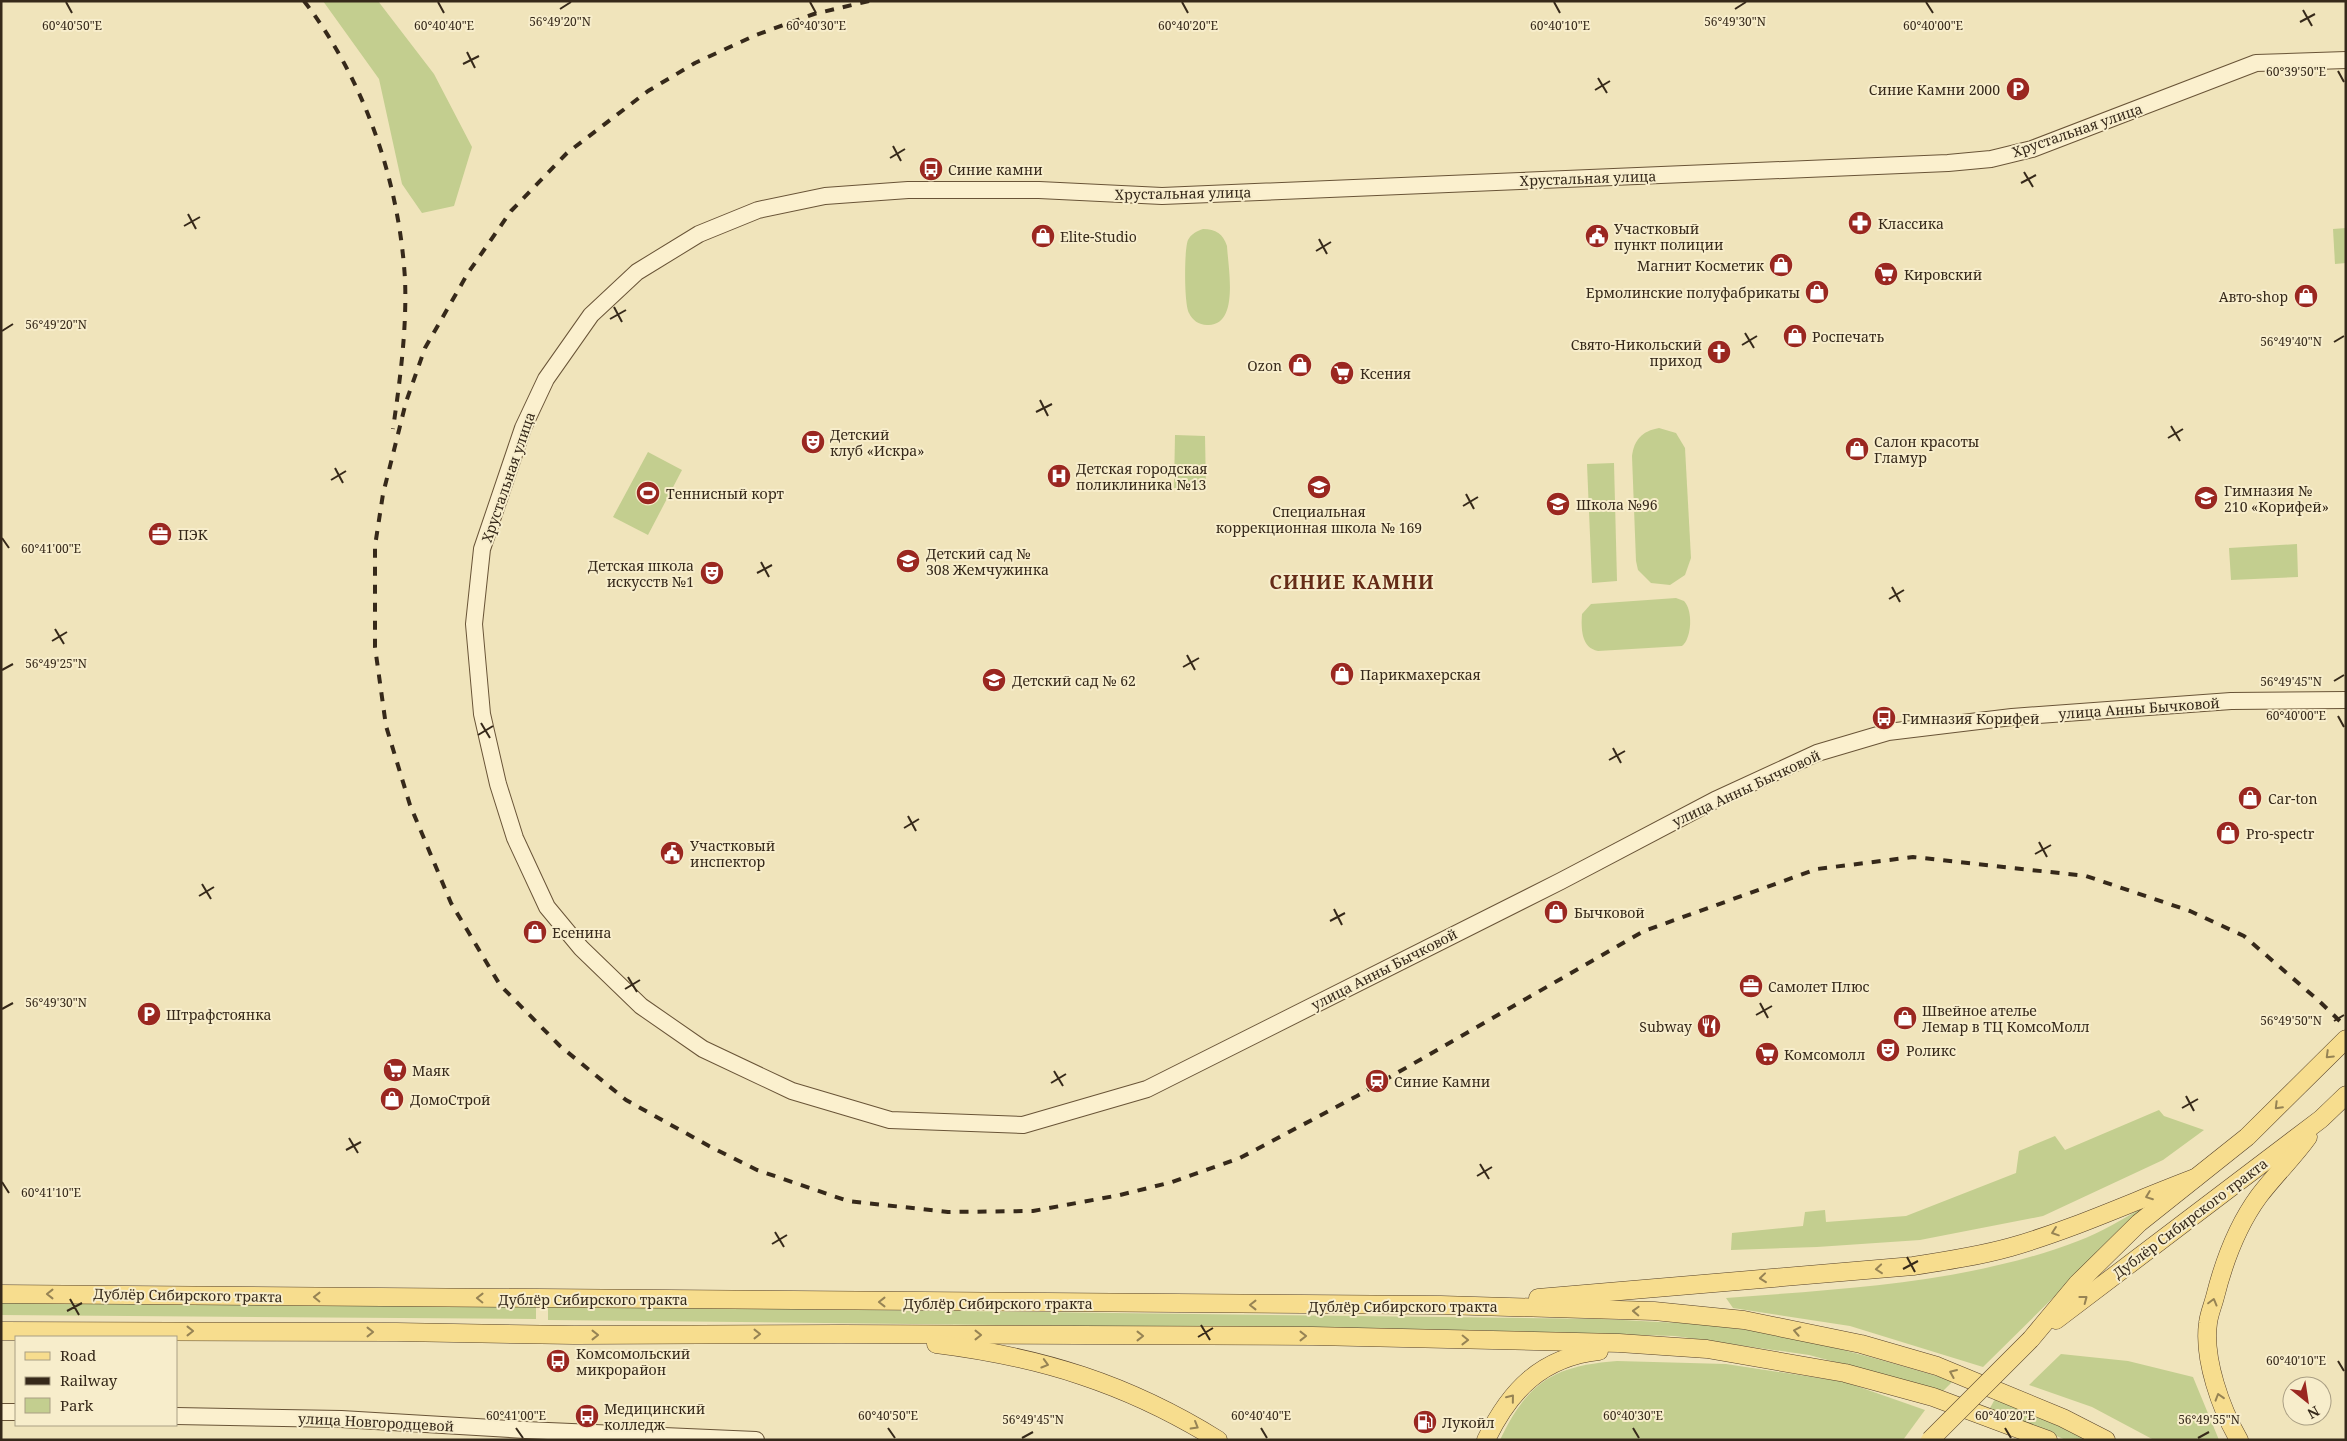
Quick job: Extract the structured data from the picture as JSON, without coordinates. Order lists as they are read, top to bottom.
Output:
{
  "streets": {
    "main road": ["Дублёр Сибирского тракта"],
    "street": ["Хрустальная улица", "улица Анны Бычковой", "улица Новгородцевой"]
  },
  "crossings": [
    ["Хрустальная улица", "улица Анны Бычковой"]
  ],
  "districts": ["СИНИЕ КАМНИ"],
  "places": {
    "parking": ["Синие Камни 2000", "Штрафстоянка"],
    "bus stop": [
      "Синие камни",
      "Гимназия Корифей",
      "Комсомольский микрорайон",
      "Медицинский колледж"
    ],
    "pharmacy": ["Классика"],
    "shop": [
      "Elite-Studio",
      "Магнит Косметик",
      "Ермолинские полуфабрикаты",
      "Авто-shop",
      "Роспечать",
      "Ozon",
      "Салон красоты Гламур",
      "Парикмахерская",
      "Car-ton",
      "Pro-spectr",
      "Бычковой",
      "Есенина",
      "Швейное ателье Лемар в ТЦ КомсоМолл",
      "ДомоСтрой"
    ],
    "public building": ["Участковый пункт полиции", "Участковый инспектор"],
    "supermarket": [
      "Кировский",
      "Ксения",
      "Комсомолл",
      "Маяк"
    ],
    "church": ["Свято-Никольский приход"],
    "theatre": ["Детский клуб «Искра»", "Детская школа искусств №1", "Роликс"],
    "hospital": ["Детская городская поликлиника №13"],
    "school or university": [
      "Специальная коррекционная школа № 169",
      "Гимназия № 210 «Корифей»",
      "Школа №96",
      "Детский сад № 308 Жемчужинка",
      "Детский сад № 62"
    ],
    "sports": ["Теннисный корт"],
    "office": ["ПЭК", "Самолет Плюс"],
    "restaurant": ["Subway"],
    "station": ["Синие Камни"],
    "fuel station": ["Лукойл"]
  },
  "legend": ["Road", "Railway", "Park"],
  "north": "bottom right",
  "coordinates": [
    "56°49'20\"N",
    "56°49'30\"N",
    "60°40'10\"E",
    "60°40'50\"E",
    "60°40'40\"E",
    "60°40'30\"E",
    "60°40'20\"E",
    "60°40'00\"E",
    "60°39'50\"E",
    "56°49'40\"N",
    "60°41'00\"E",
    "56°49'25\"N",
    "56°49'45\"N",
    "56°49'50\"N",
    "60°41'10\"E",
    "56°49'55\"N"
  ]
}
